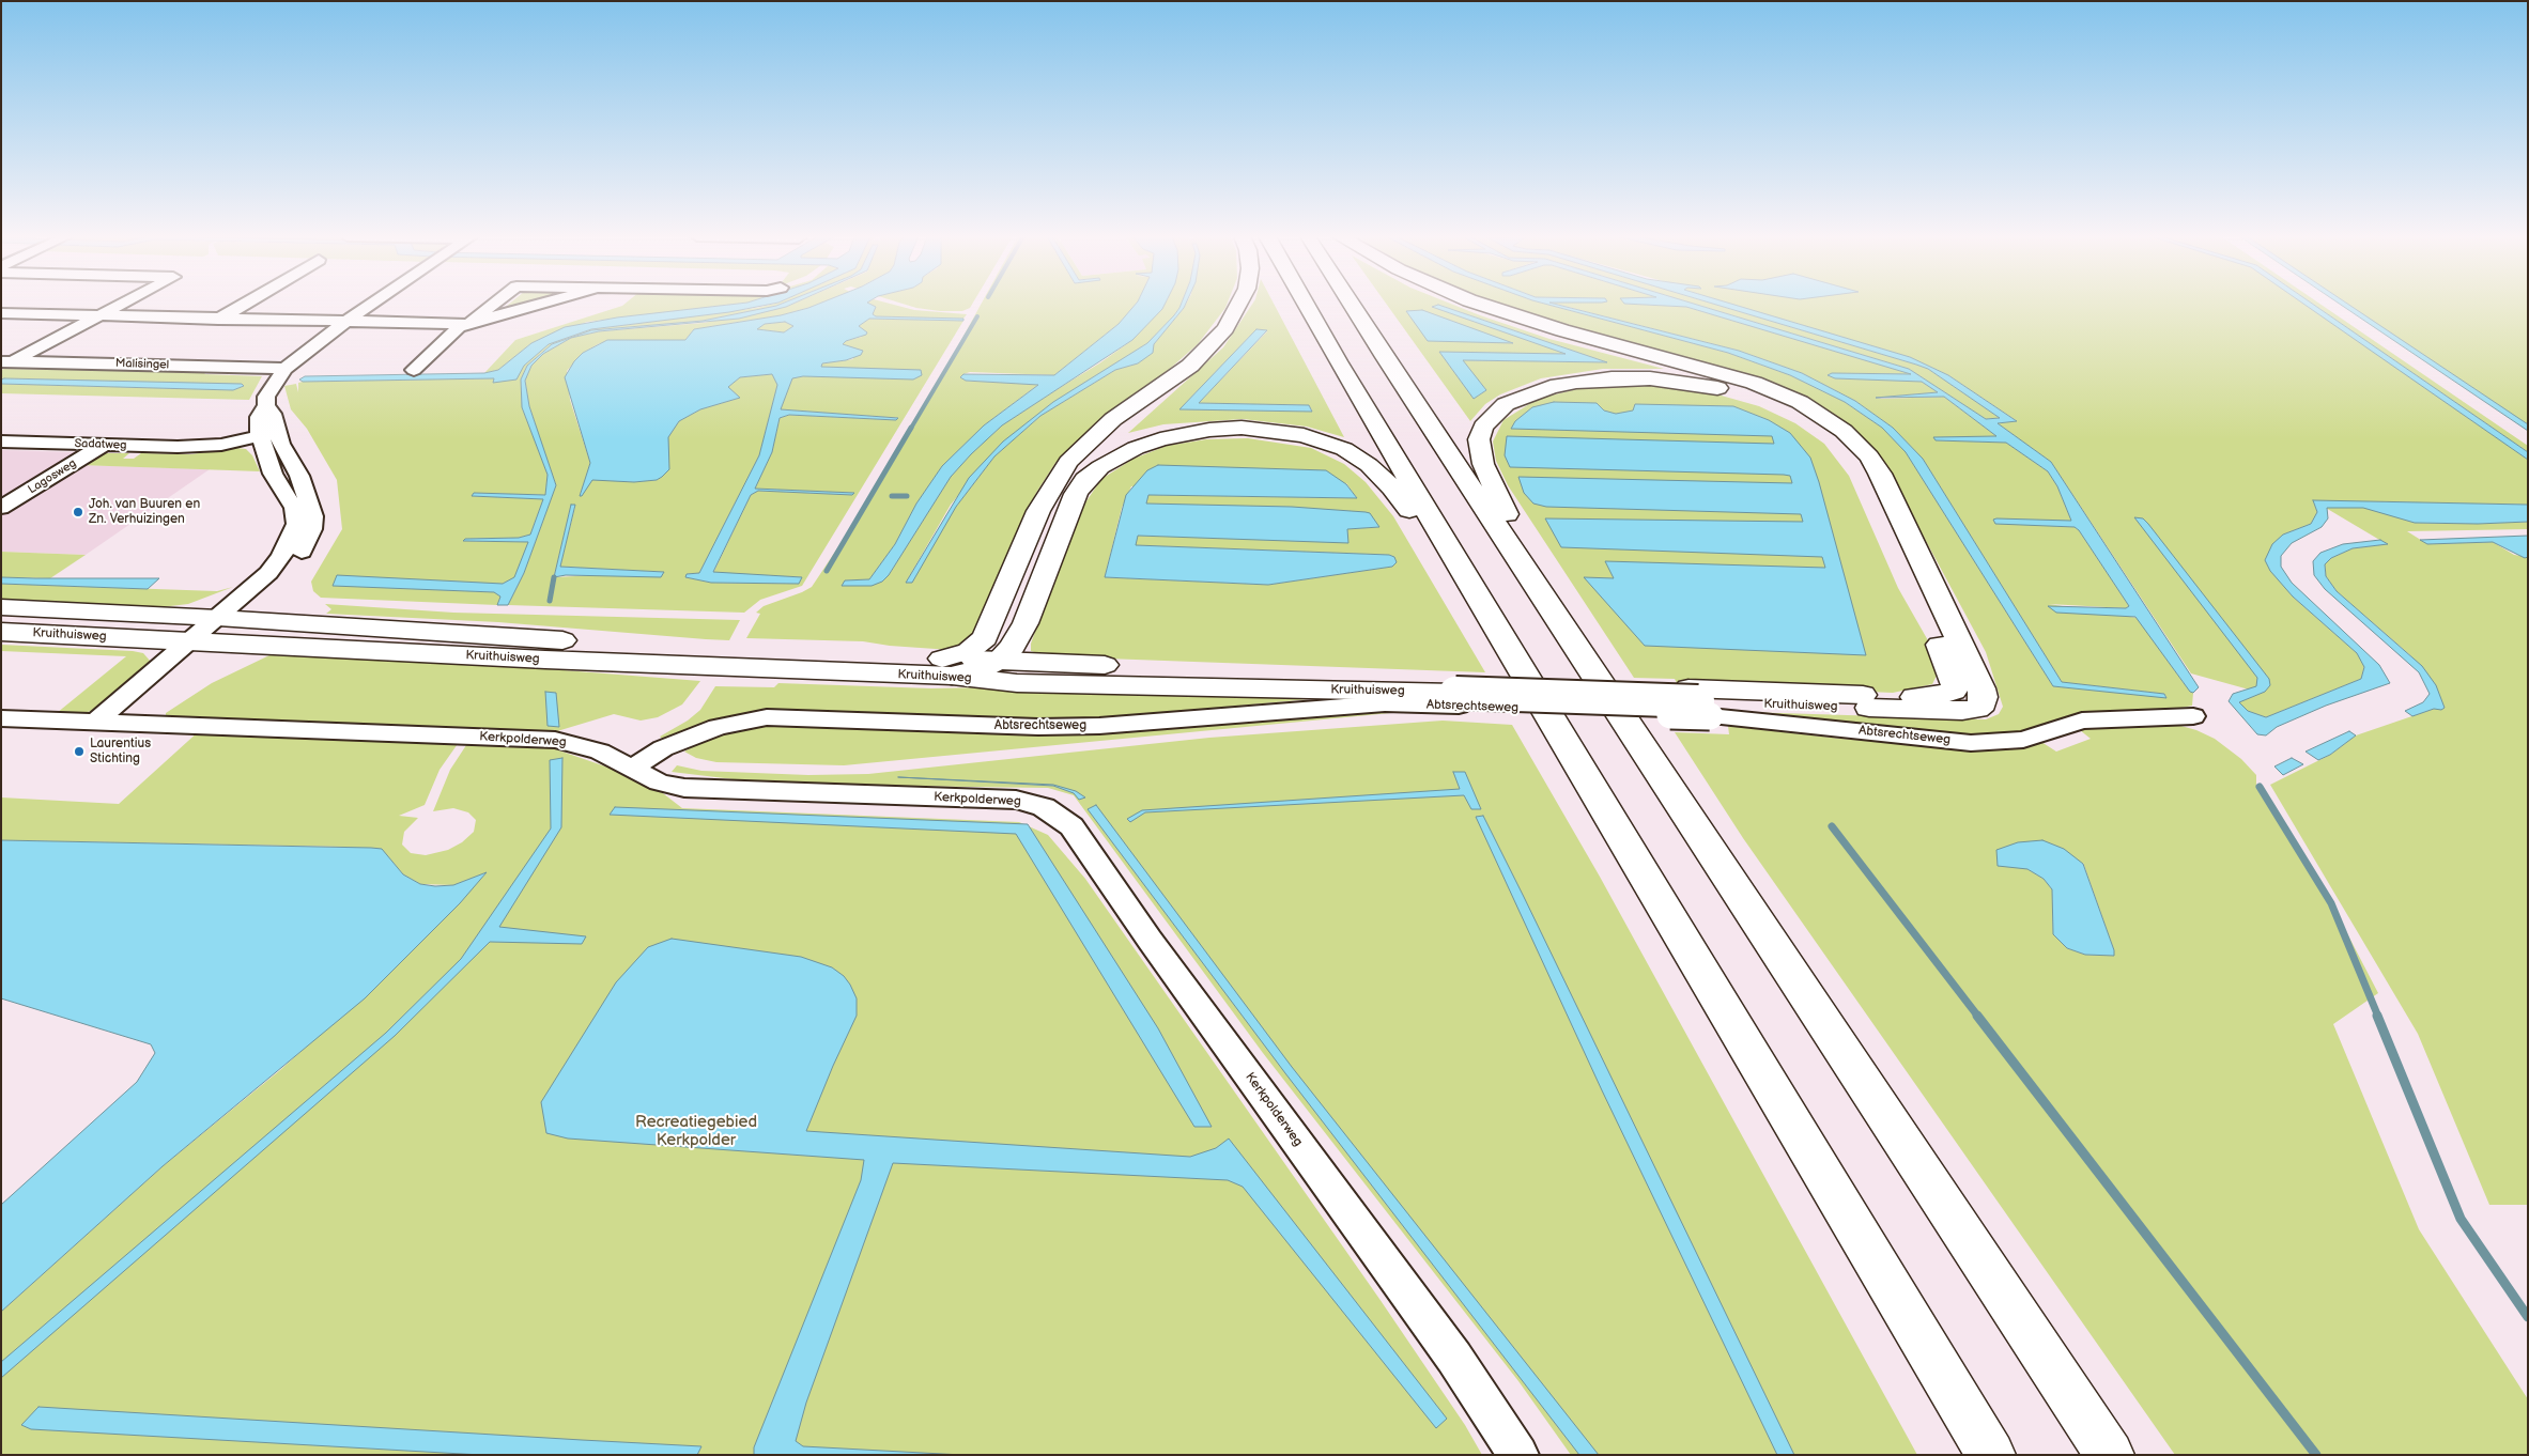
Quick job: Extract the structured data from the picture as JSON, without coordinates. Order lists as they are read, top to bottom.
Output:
{
  "streets": {
    "main road": ["Kruithuisweg"],
    "street": [
      "Malisingel",
      "Sadatweg",
      "Lagosweg",
      "Abtsrechtseweg",
      "Kerkpolderweg"
    ]
  },
  "crossings": [
    ["Sadatweg", "Lagosweg"],
    ["Kruithuisweg", "Abtsrechtseweg"],
    ["Abtsrechtseweg", "Kerkpolderweg"]
  ],
  "parks": ["Recreatiegebied Kerkpolder"],
  "places": ["Joh. van Buuren en Zn. Verhuizingen", "Laurentius Stichting"]
}
